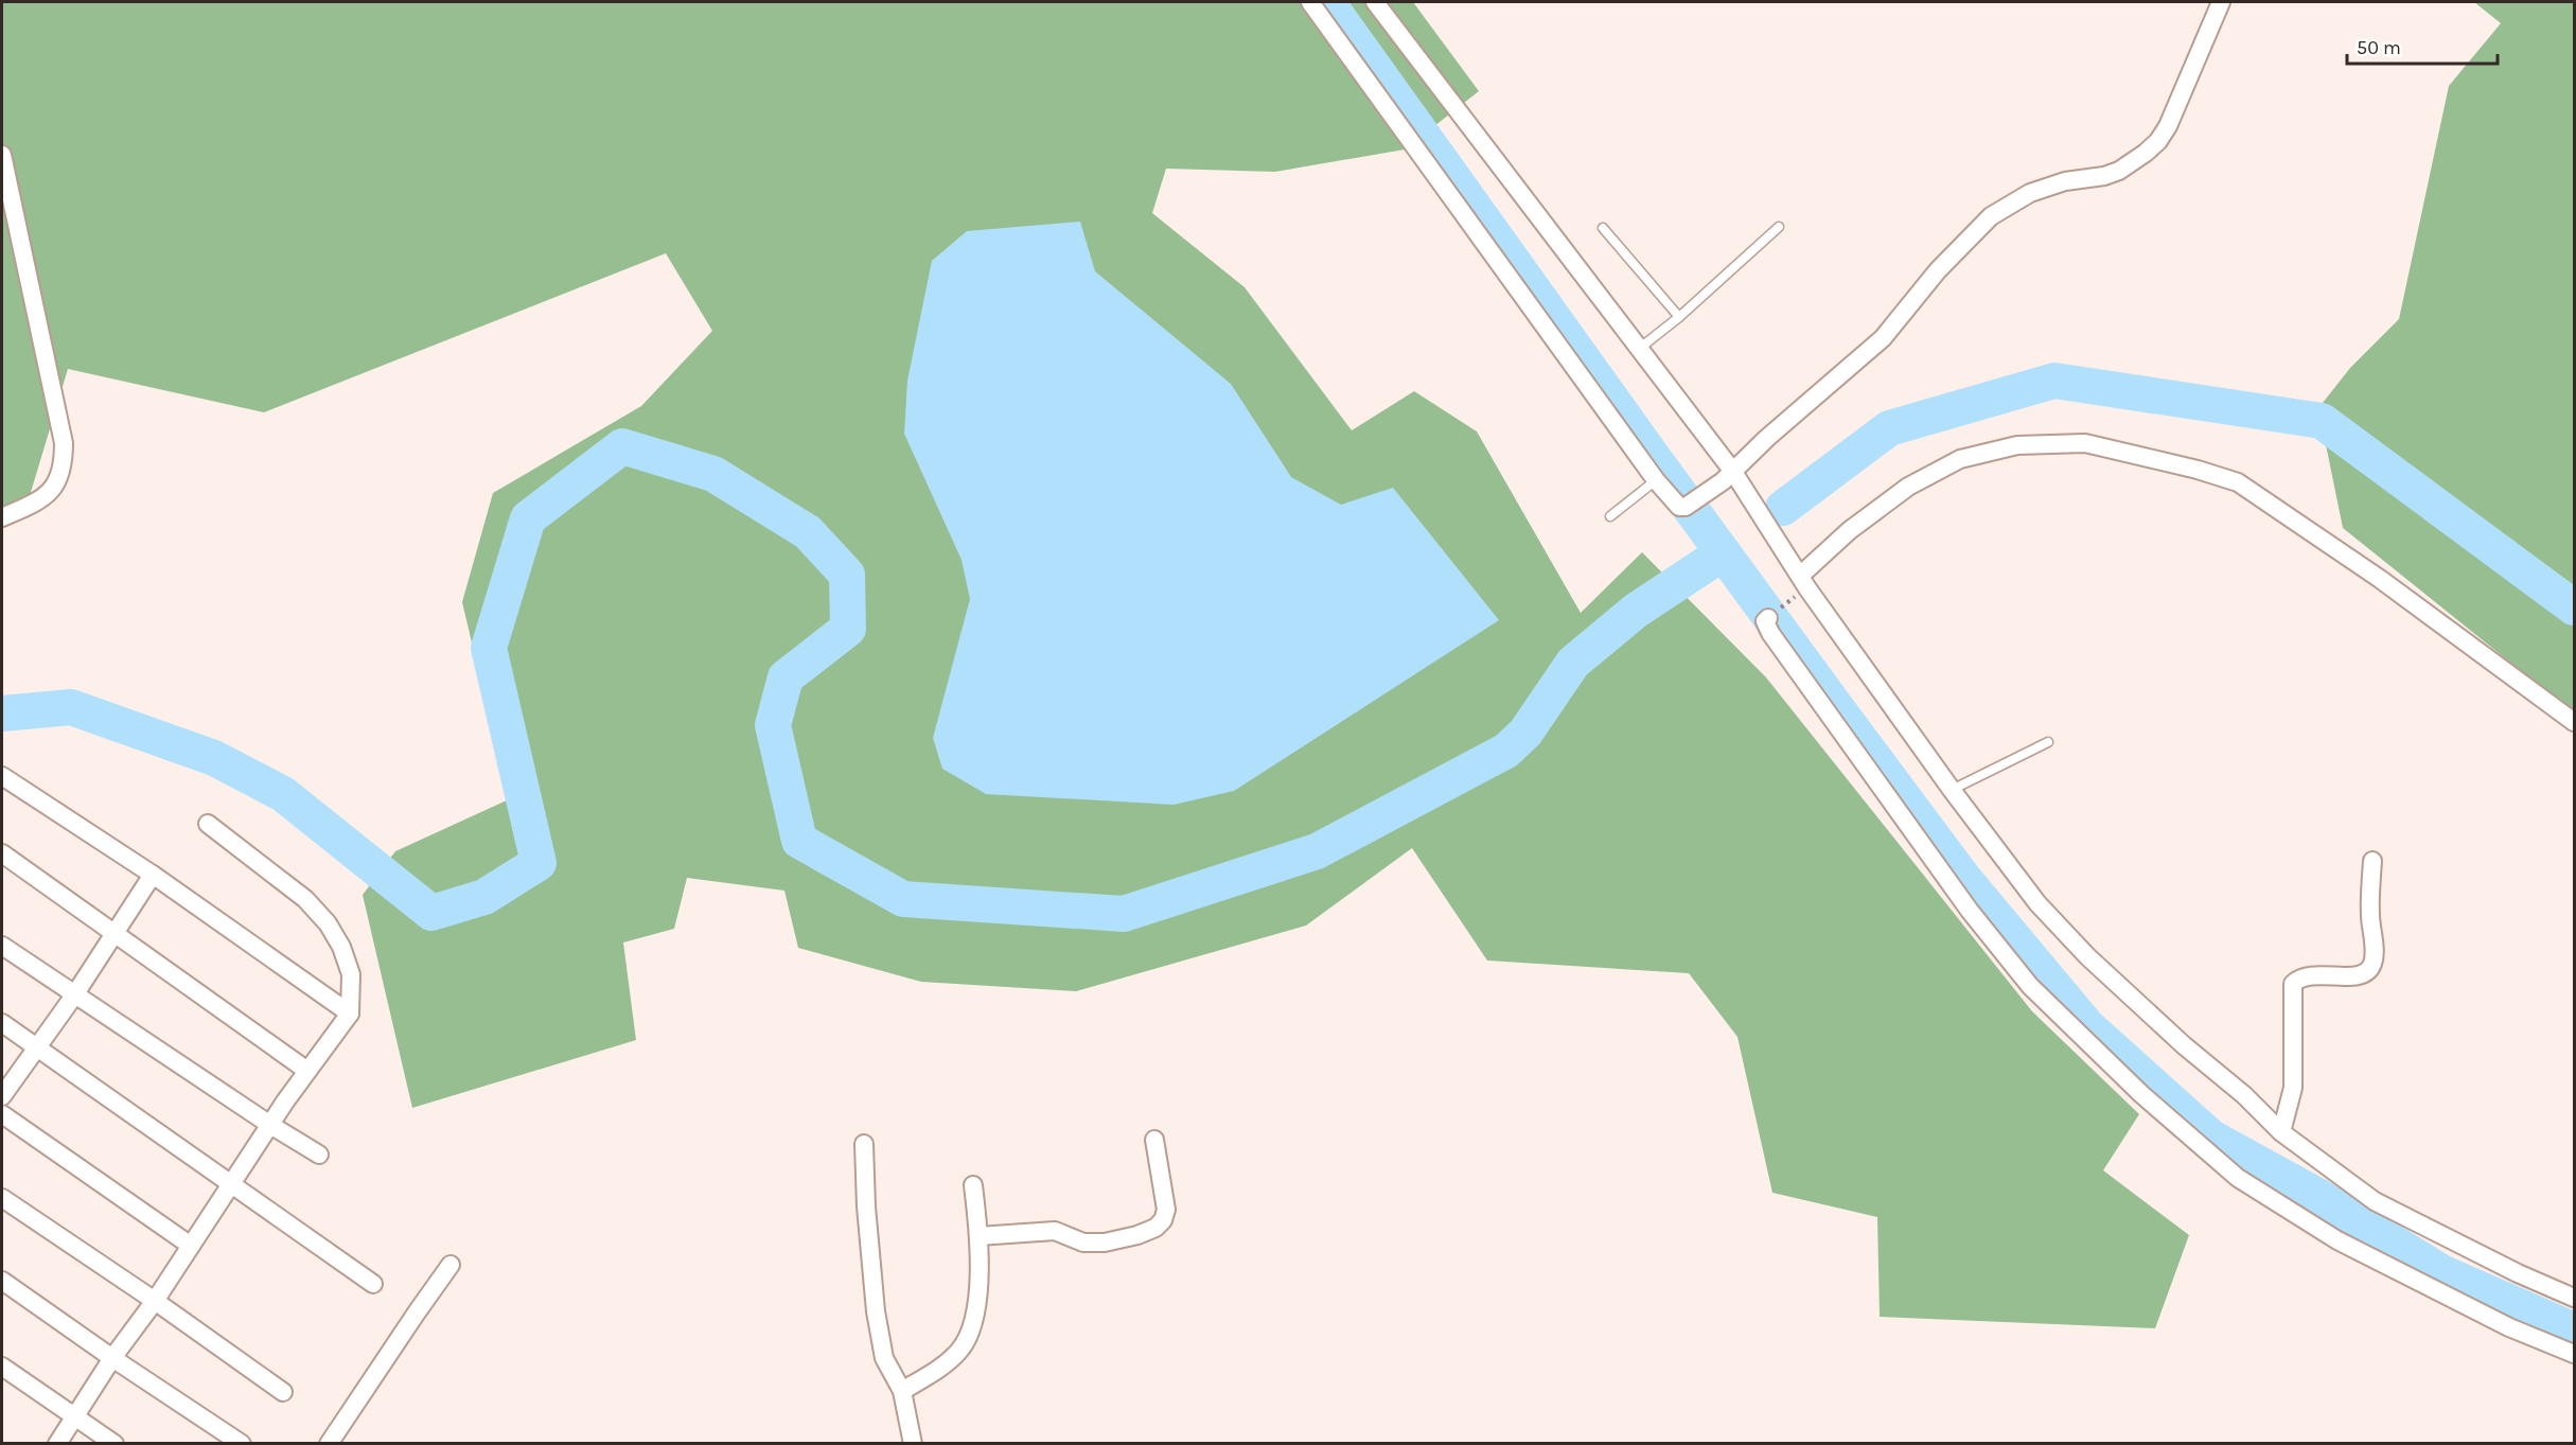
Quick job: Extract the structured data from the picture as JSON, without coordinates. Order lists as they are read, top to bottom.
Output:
{
  "scale_bar": "50 m"
}
